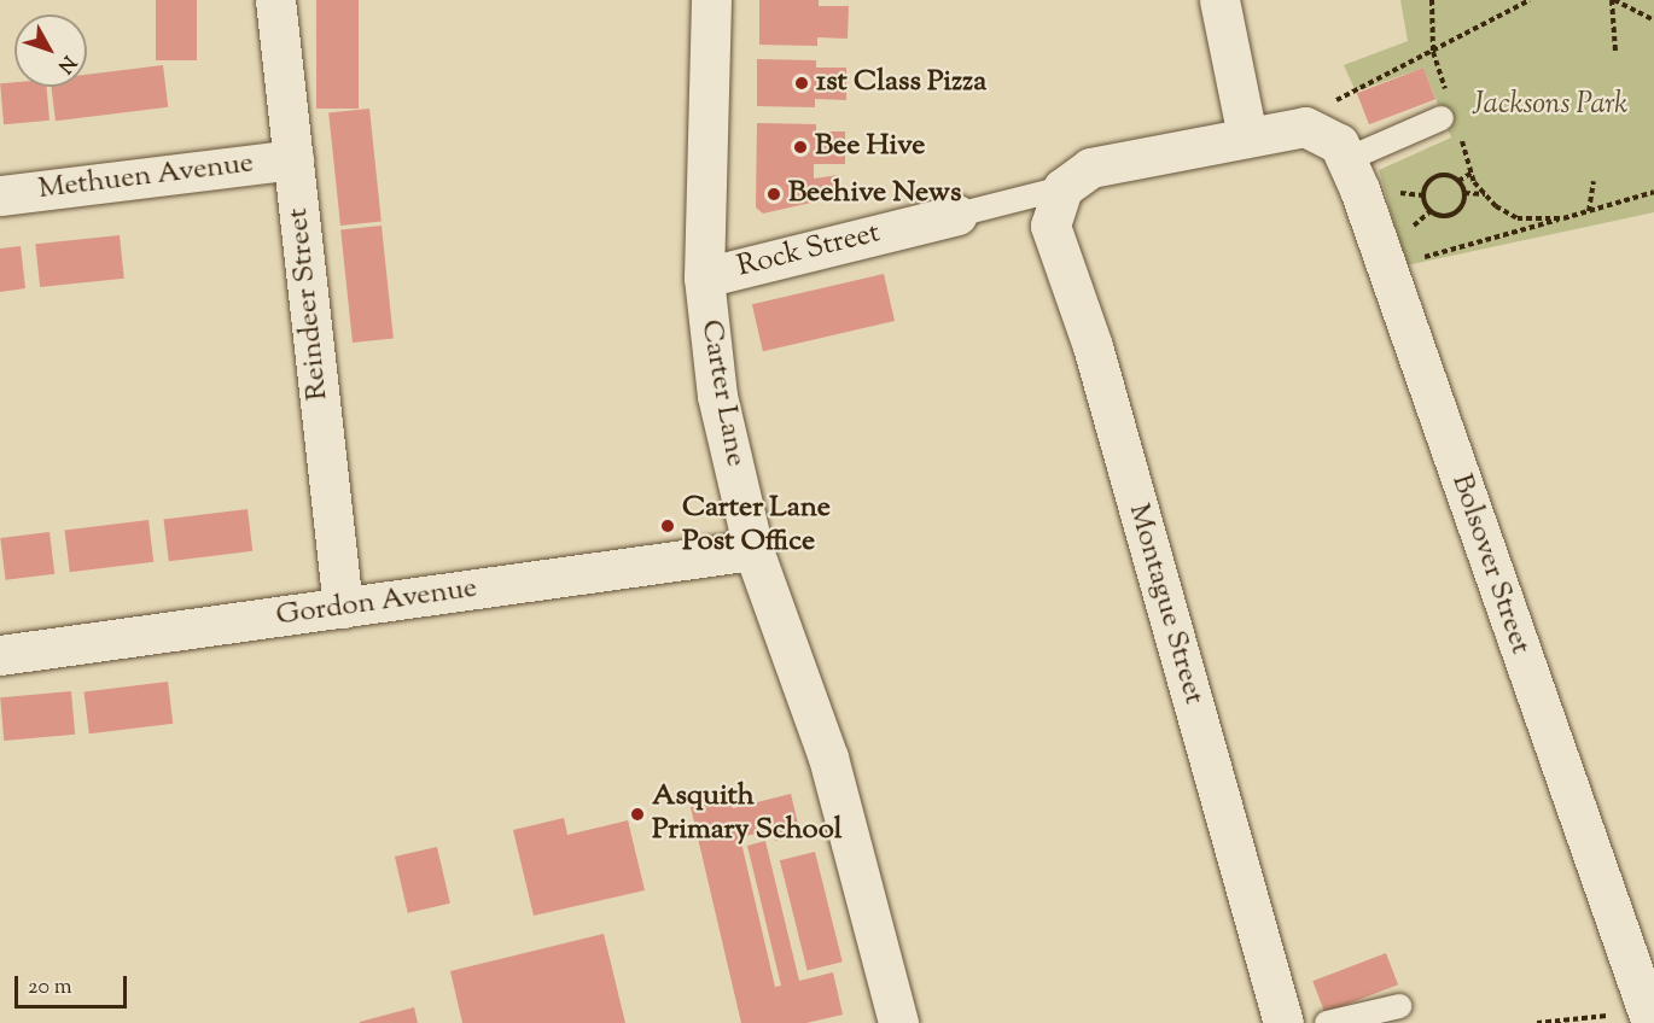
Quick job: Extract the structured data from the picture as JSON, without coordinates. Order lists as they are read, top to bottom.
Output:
{
  "streets": {
    "street": [
      "Methuen Avenue",
      "Rock Street",
      "Reindeer Street",
      "Carter Lane",
      "Bolsover Street",
      "Gordon Avenue",
      "Montague Street"
    ]
  },
  "crossings": [
    ["Methuen Avenue", "Reindeer Street"],
    ["Rock Street", "Carter Lane"],
    ["Reindeer Street", "Gordon Avenue"],
    ["Carter Lane", "Gordon Avenue"]
  ],
  "parks": ["Jacksons Park"],
  "places": [
    "1st Class Pizza",
    "Bee Hive",
    "Beehive News",
    "Carter Lane Post Office",
    "Asquith Primary School"
  ],
  "scale_bar": "20 m",
  "north": "bottom right"
}
